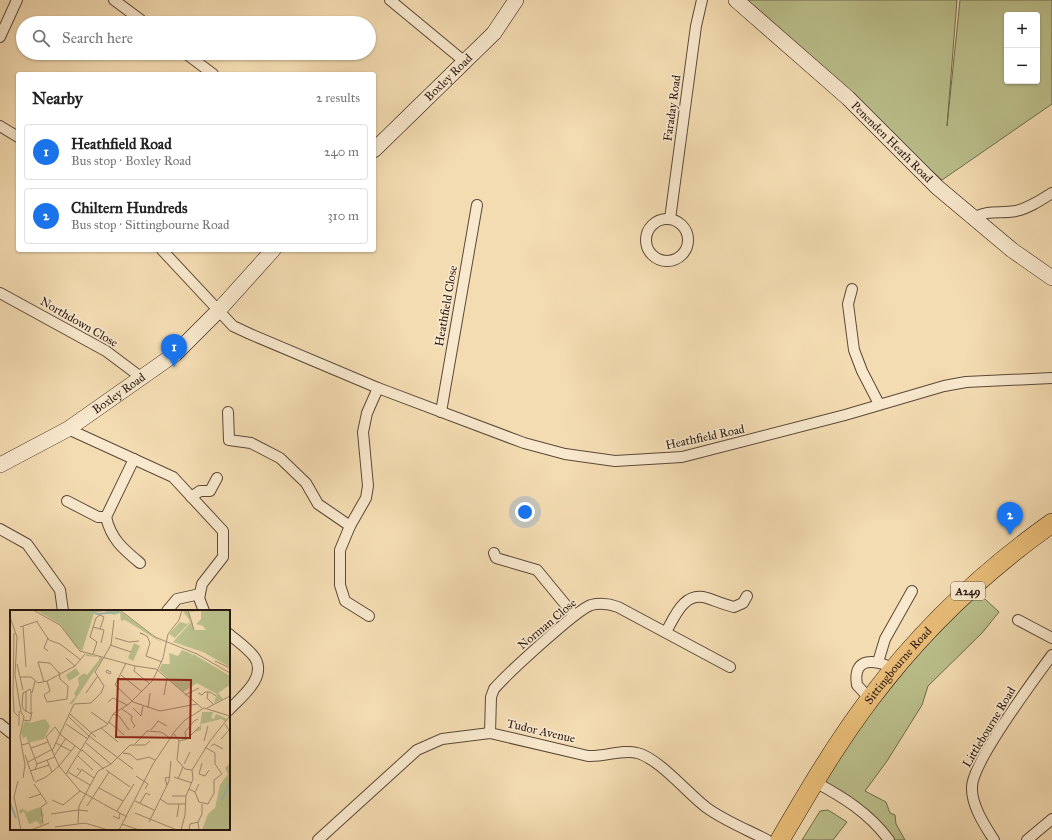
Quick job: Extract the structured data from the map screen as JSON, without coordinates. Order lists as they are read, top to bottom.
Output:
{
  "streets": {
    "highway": ["A249", "Sittingbourne Road"],
    "street": [
      "Boxley Road",
      "Faraday Road",
      "Penenden Heath Road",
      "Heathfield Close",
      "Northdown Close",
      "Heathfield Road",
      "Norman Close",
      "Littlebourne Road",
      "Tudor Avenue"
    ]
  },
  "crossings": [
    ["Boxley Road", "Northdown Close"],
    ["Boxley Road", "Heathfield Road"],
    ["Heathfield Close", "Heathfield Road"],
    ["Norman Close", "Tudor Avenue"]
  ],
  "page": {
    "map_buttons": ["+", "−"],
    "search": "Search here",
    "heading": ["Nearby", "2 results"],
    "list": [
      {
        "mark": "1",
        "name": "Heathfield Road",
        "note": "Bus stop · Boxley Road",
        "value": "240 m"
      },
      {
        "mark": "2",
        "name": "Chiltern Hundreds",
        "note": "Bus stop · Sittingbourne Road",
        "value": "310 m"
      }
    ],
    "pins": ["1", "2"]
  }
}
